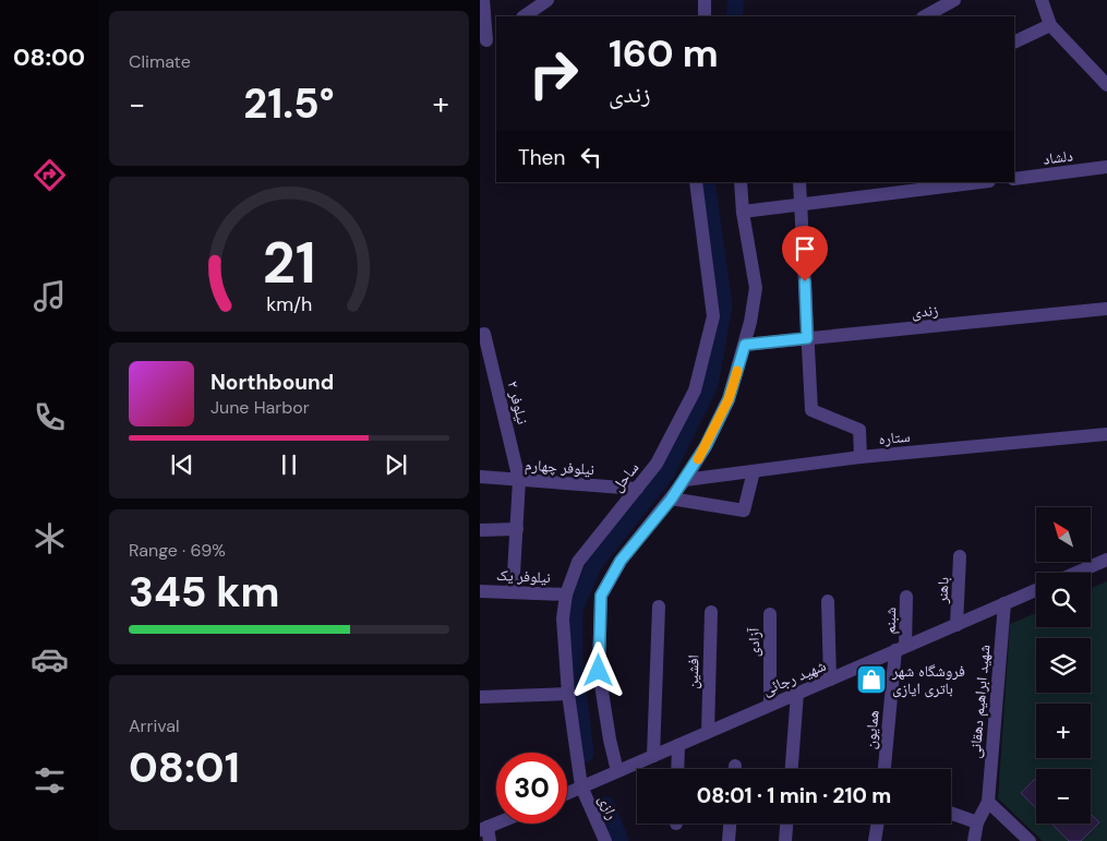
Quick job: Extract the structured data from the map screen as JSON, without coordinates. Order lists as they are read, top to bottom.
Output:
{
  "streets": {
    "street": [
      "دلشاد",
      "زندی",
      "نیلوفر ۲",
      "ستاره",
      "نیلوفر چهارم",
      "ساحل",
      "نیلوفر یک",
      "باهنر",
      "شبنم",
      "آزادی",
      "افشین",
      "شهید رجائی",
      "شهید ابراهیم دهقانی",
      "همایون",
      "رازی"
    ]
  },
  "crossings": [
    ["نیلوفر ۲", "نیلوفر چهارم"],
    ["نیلوفر ۲", "نیلوفر یک"],
    ["نیلوفر چهارم", "ساحل"],
    ["ساحل", "نیلوفر یک"],
    ["ساحل", "شهید رجائی"],
    ["ساحل", "رازی"],
    ["باهنر", "شهید رجائی"],
    ["شبنم", "شهید رجائی"],
    ["شبنم", "همایون"],
    ["آزادی", "شهید رجائی"],
    ["افشین", "شهید رجائی"],
    ["شهید رجائی", "شهید ابراهیم دهقانی"],
    ["شهید رجائی", "همایون"],
    ["شهید رجائی", "رازی"]
  ],
  "places": {
    "shop": ["فروشگاه شهر باتری ایازی"]
  },
  "north": "top left",
  "page": {
    "tabs": "08:00",
    "tile": [
      "Climate",
      ["Range · 69%", "345 km"],
      ["Arrival", "08:01"]
    ],
    "turn": ["160 m", "زندی"],
    "heat": ["−", "21.5°", "+"],
    "then": "Then",
    "song": ["Northbound", "June Harbor"],
    "map_buttons": ["+", "−"],
    "limit": "30",
    "trip": "08:01 · 1 min · 210 m",
    "gauge": ["21", "km/h"]
  }
}
